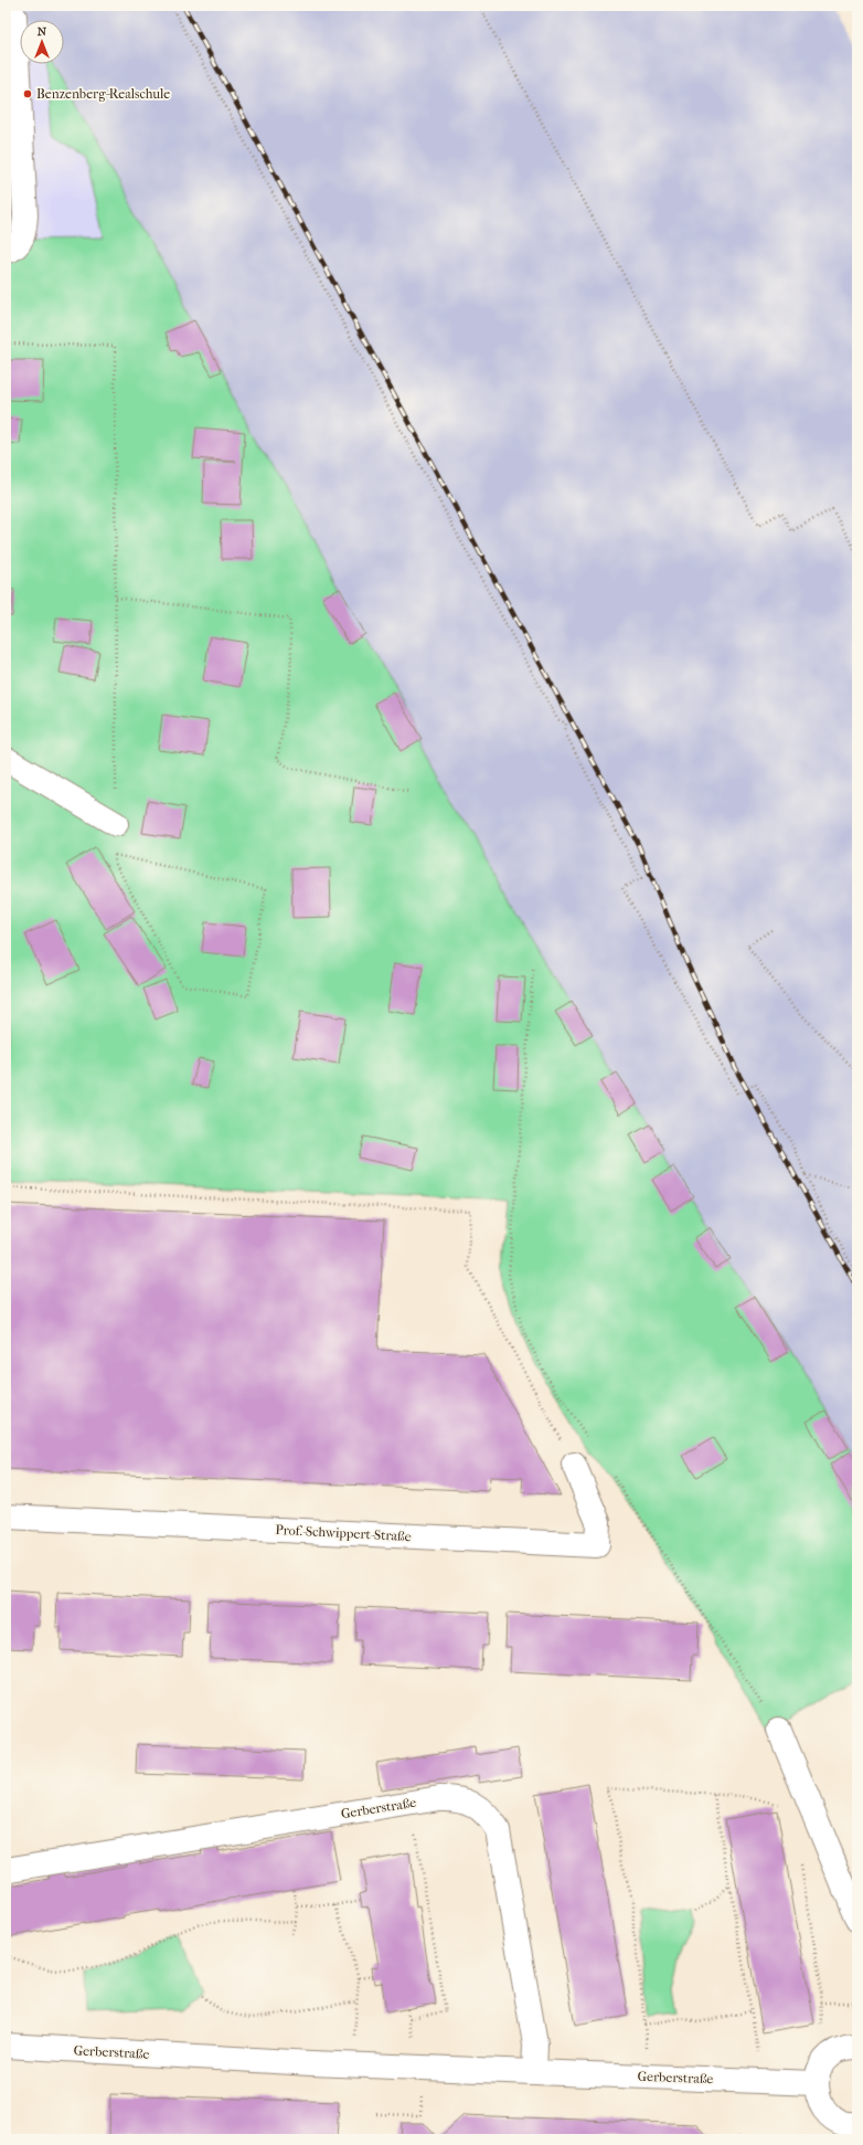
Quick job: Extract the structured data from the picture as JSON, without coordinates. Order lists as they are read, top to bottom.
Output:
{
  "streets": {
    "street": ["Prof.-Schwippert-Straße", "Gerberstraße"]
  },
  "places": ["Benzenberg-Realschule"],
  "north": "top"
}
